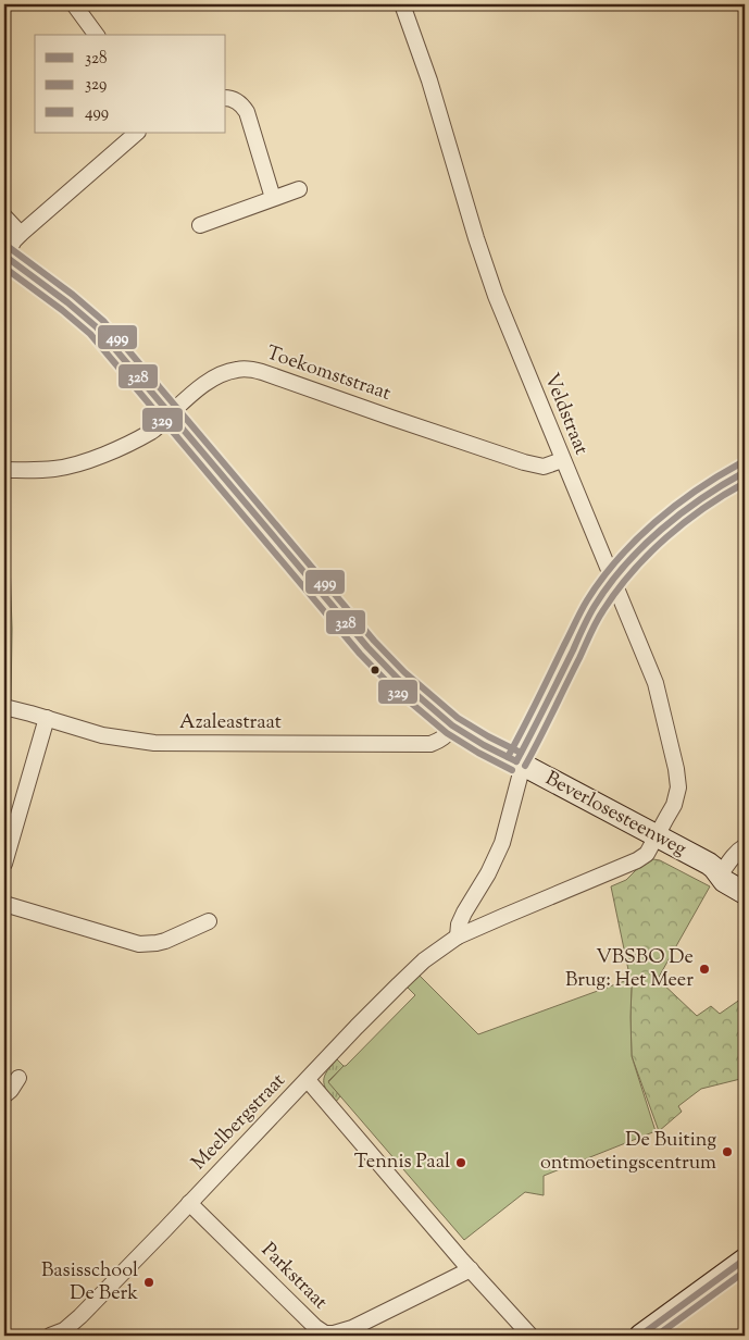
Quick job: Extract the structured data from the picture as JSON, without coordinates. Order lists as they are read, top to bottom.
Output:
{
  "streets": {
    "street": [
      "Toekomststraat",
      "Veldstraat",
      "Azaleastraat",
      "Beverlosesteenweg",
      "Meelbergstraat",
      "Parkstraat"
    ]
  },
  "crossings": [
    ["Toekomststraat", "Veldstraat"],
    ["Toekomststraat", "Beverlosesteenweg"],
    ["Veldstraat", "Beverlosesteenweg"],
    ["Veldstraat", "Meelbergstraat"],
    ["Azaleastraat", "Beverlosesteenweg"],
    ["Beverlosesteenweg", "Meelbergstraat"],
    ["Meelbergstraat", "Parkstraat"]
  ],
  "places": [
    "VBSBO De Brug: Het Meer",
    "De Buiting ontmoetingscentrum",
    "Tennis Paal",
    "Basisschool De Berk"
  ],
  "lines": ["transit line 499", "transit line 328", "transit line 329"],
  "legend": ["328", "329", "499"]
}
